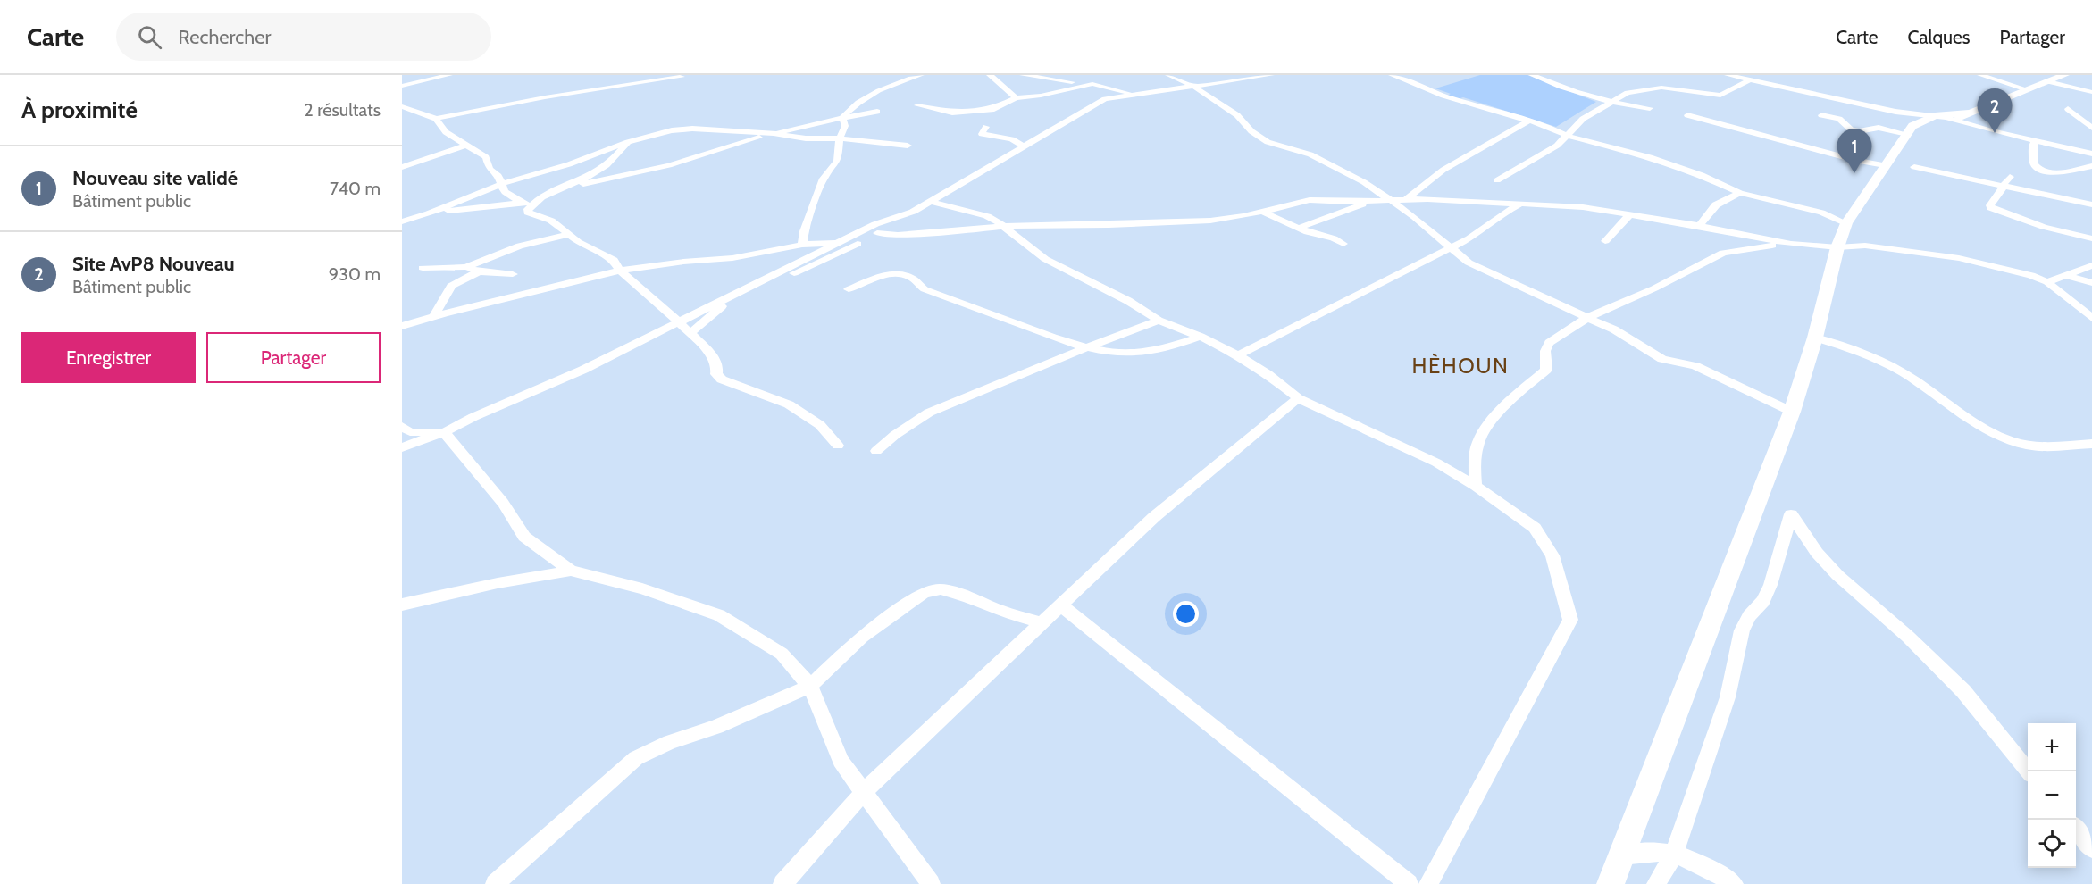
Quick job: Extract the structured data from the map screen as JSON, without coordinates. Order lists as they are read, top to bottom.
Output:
{
  "districts": ["HÈHOUN"],
  "page": {
    "header": "Carte",
    "search": "Rechercher",
    "nav": ["Carte", "Calques", "Partager"],
    "heading": ["À proximité", "2 résultats"],
    "pins": ["2", "1"],
    "list": [
      {
        "mark": "1",
        "name": "Nouveau site validé",
        "note": "Bâtiment public",
        "value": "740 m"
      },
      {
        "mark": "2",
        "name": "Site AvP8 Nouveau",
        "note": "Bâtiment public",
        "value": "930 m"
      }
    ],
    "buttons": ["Enregistrer", "Partager"],
    "map_buttons": ["+", "−"]
  }
}
